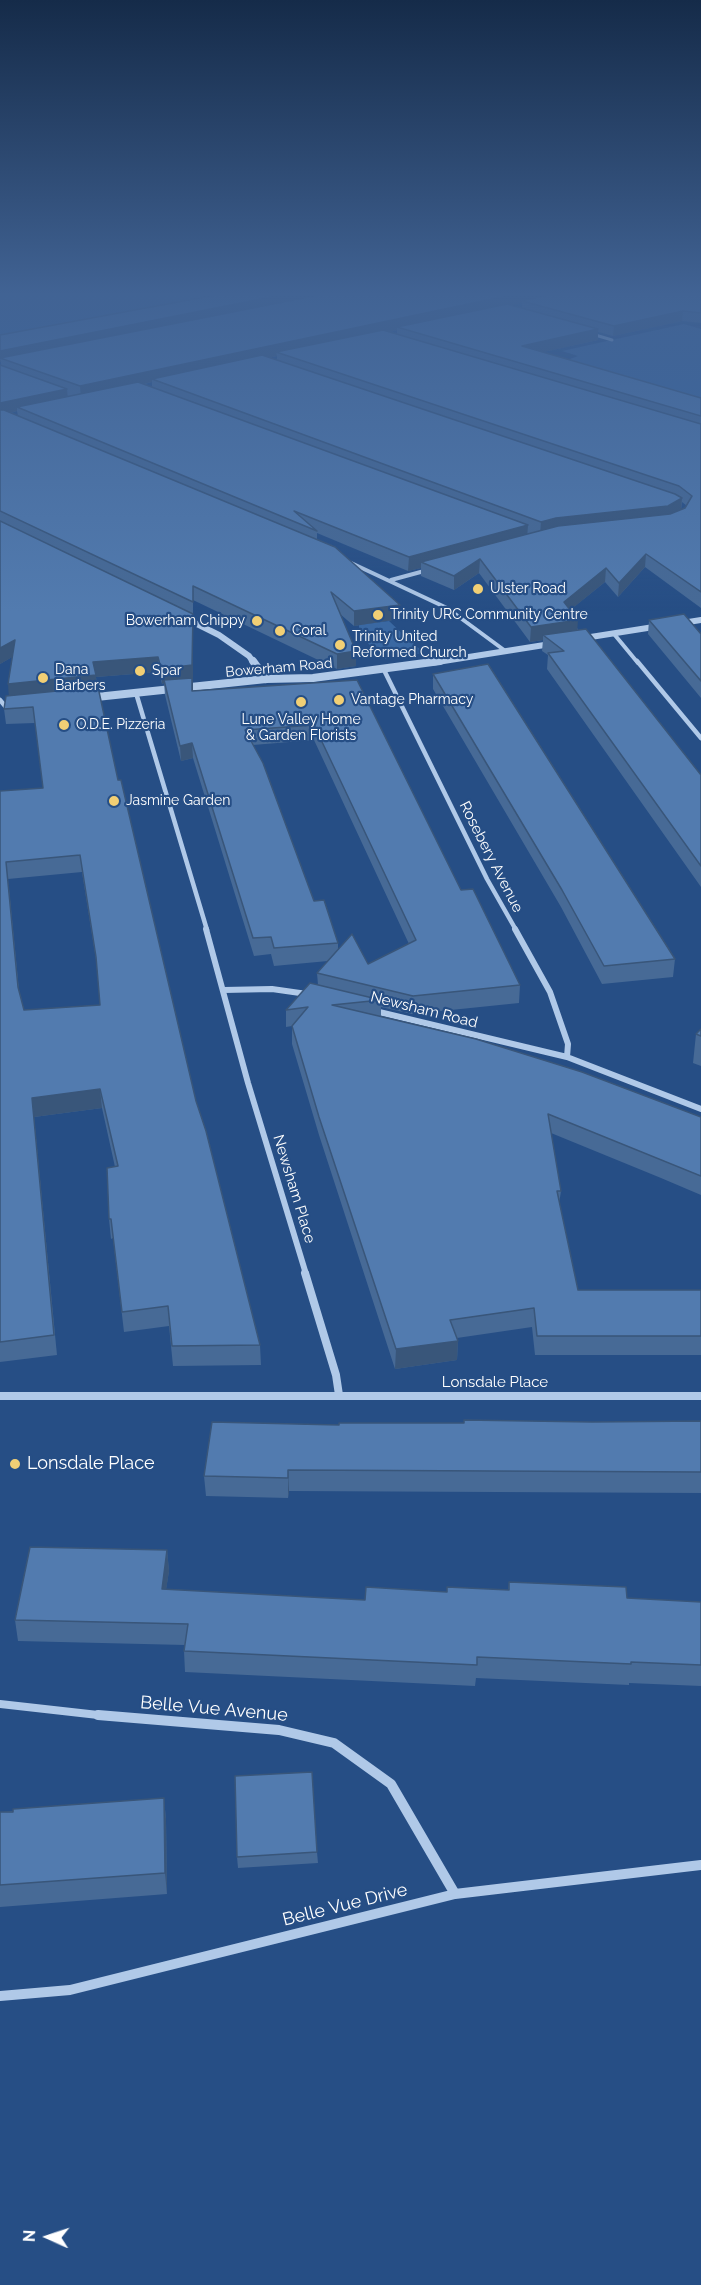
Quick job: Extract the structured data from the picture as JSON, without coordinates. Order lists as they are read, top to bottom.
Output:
{
  "streets": {
    "street": [
      "Bowerham Road",
      "Rosebery Avenue",
      "Newsham Road",
      "Newsham Place",
      "Lonsdale Place",
      "Belle Vue Avenue",
      "Belle Vue Drive"
    ]
  },
  "crossings": [
    ["Bowerham Road", "Rosebery Avenue"],
    ["Rosebery Avenue", "Newsham Road"],
    ["Newsham Place", "Lonsdale Place"],
    ["Belle Vue Avenue", "Belle Vue Drive"]
  ],
  "places": [
    "Ulster Road",
    "Trinity URC Community Centre",
    "Bowerham Chippy",
    "Coral",
    "Trinity United Reformed Church",
    "Spar",
    "Dana Barbers",
    "Vantage Pharmacy",
    "Lune Valley Home & Garden Florists",
    "O.D.E. Pizzeria",
    "Jasmine Garden",
    "Lonsdale Place"
  ],
  "north": "left"
}
